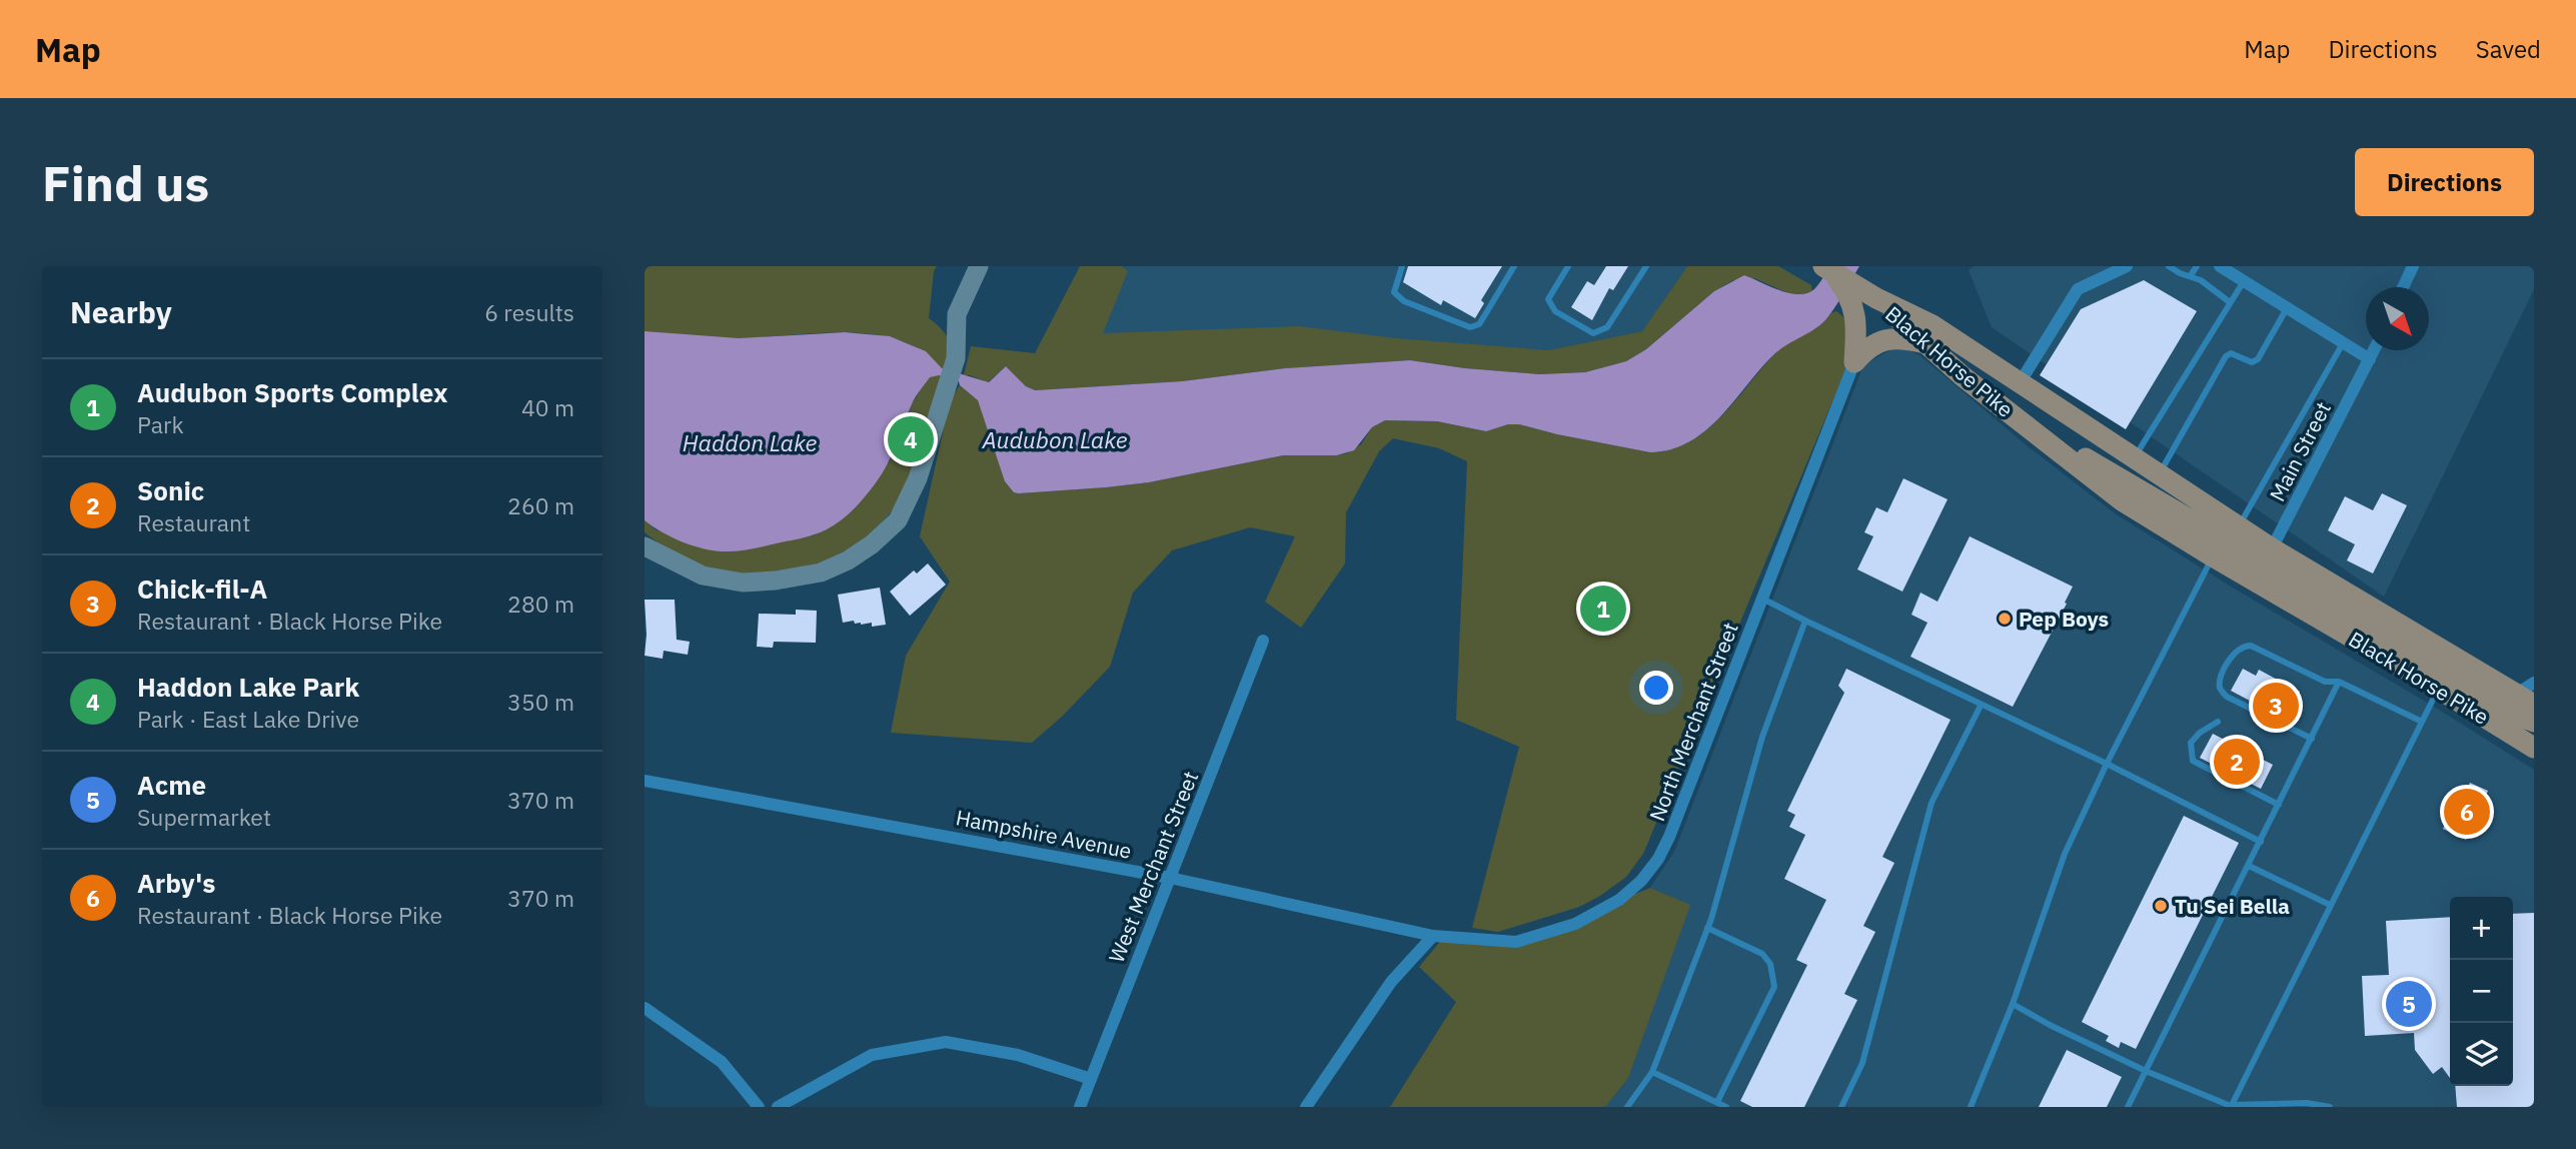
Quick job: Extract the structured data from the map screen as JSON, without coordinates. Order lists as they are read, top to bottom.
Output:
{
  "streets": {
    "main road": ["Black Horse Pike"],
    "street": [
      "Main Street",
      "North Merchant Street",
      "Hampshire Avenue",
      "West Merchant Street"
    ]
  },
  "crossings": [
    ["Black Horse Pike", "Main Street"],
    ["North Merchant Street", "Hampshire Avenue"],
    ["Hampshire Avenue", "West Merchant Street"]
  ],
  "water": ["Audubon Lake", "Haddon Lake"],
  "places": ["Pep Boys", "Tu Sei Bella"],
  "north": "bottom right",
  "page": {
    "header": "Map",
    "nav": ["Map", "Directions", "Saved"],
    "buttons": "Directions",
    "title": "Find us",
    "heading": ["Nearby", "6 results"],
    "list": [
      {
        "mark": "1",
        "name": "Audubon Sports Complex",
        "note": "Park",
        "value": "40 m"
      },
      {
        "mark": "2",
        "name": "Sonic",
        "note": "Restaurant",
        "value": "260 m"
      },
      {
        "mark": "3",
        "name": "Chick-fil-A",
        "note": "Restaurant · Black Horse Pike",
        "value": "280 m"
      },
      {
        "mark": "4",
        "name": "Haddon Lake Park",
        "note": "Park · East Lake Drive",
        "value": "350 m"
      },
      {
        "mark": "5",
        "name": "Acme",
        "note": "Supermarket",
        "value": "370 m"
      },
      {
        "mark": "6",
        "name": "Arby's",
        "note": "Restaurant · Black Horse Pike",
        "value": "370 m"
      }
    ],
    "pins": [
      "4",
      "1",
      "3",
      "2",
      "6",
      "5"
    ],
    "map_buttons": ["+", "−"]
  }
}
